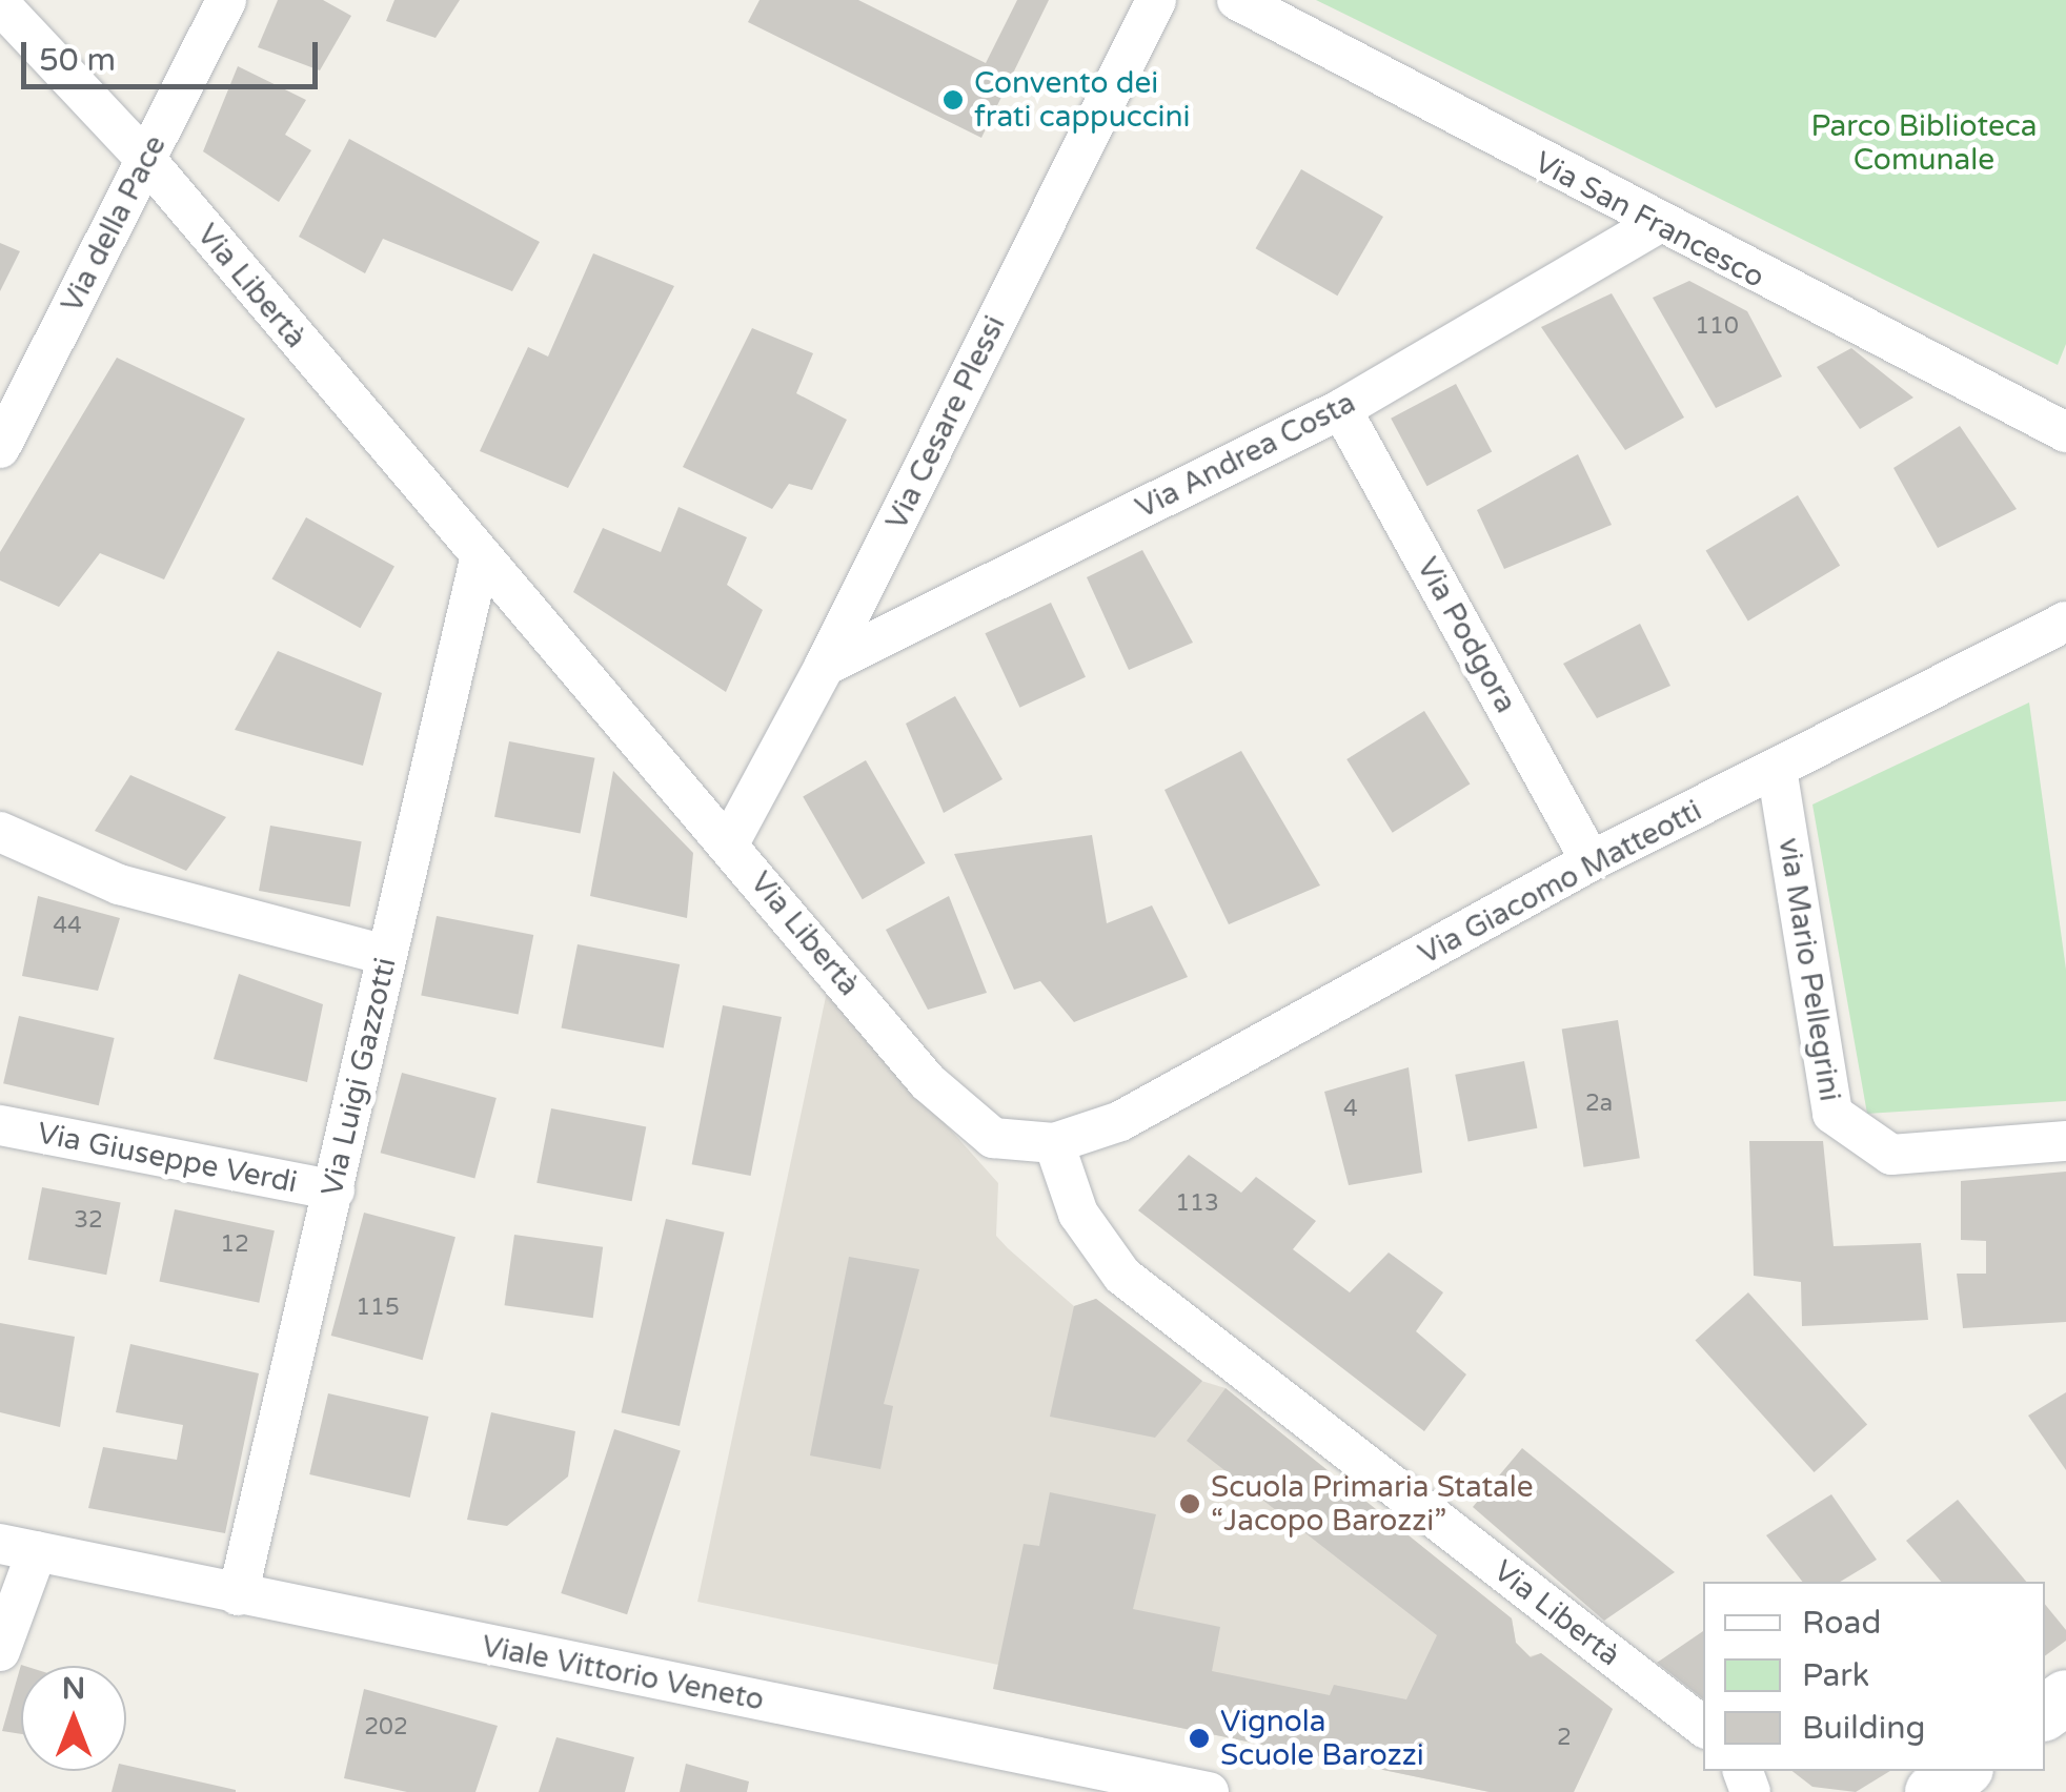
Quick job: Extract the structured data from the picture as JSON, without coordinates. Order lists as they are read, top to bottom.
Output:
{
  "streets": {
    "street": [
      "Via San Francesco",
      "Via della Pace",
      "Via Libertà",
      "Via Cesare Plessi",
      "Via Andrea Costa",
      "Via Podgora",
      "Via Giacomo Matteotti",
      "via Mario Pellegrini",
      "Via Luigi Gazzotti",
      "Via Giuseppe Verdi",
      "Viale Vittorio Veneto"
    ]
  },
  "crossings": [
    ["Via San Francesco", "Via Andrea Costa"],
    ["Via della Pace", "Via Libertà"],
    ["Via Libertà", "Via Cesare Plessi"],
    ["Via Libertà", "Via Giacomo Matteotti"],
    ["Via Libertà", "Via Luigi Gazzotti"],
    ["Via Cesare Plessi", "Via Andrea Costa"],
    ["Via Andrea Costa", "Via Podgora"],
    ["Via Podgora", "Via Giacomo Matteotti"],
    ["Via Giacomo Matteotti", "via Mario Pellegrini"],
    ["Via Luigi Gazzotti", "Via Giuseppe Verdi"],
    ["Via Luigi Gazzotti", "Viale Vittorio Veneto"]
  ],
  "parks": ["Parco Biblioteca Comunale"],
  "places": ["Convento dei frati cappuccini", "Scuola Primaria Statale “Jacopo Barozzi”", "Vignola Scuole Barozzi"],
  "house_numbers": [
    "110",
    "44",
    "2a",
    "4",
    "113",
    "32",
    "12",
    "115",
    "202",
    "2"
  ],
  "legend": ["Road", "Park", "Building"],
  "scale_bar": "50 m",
  "north": "top"
}
